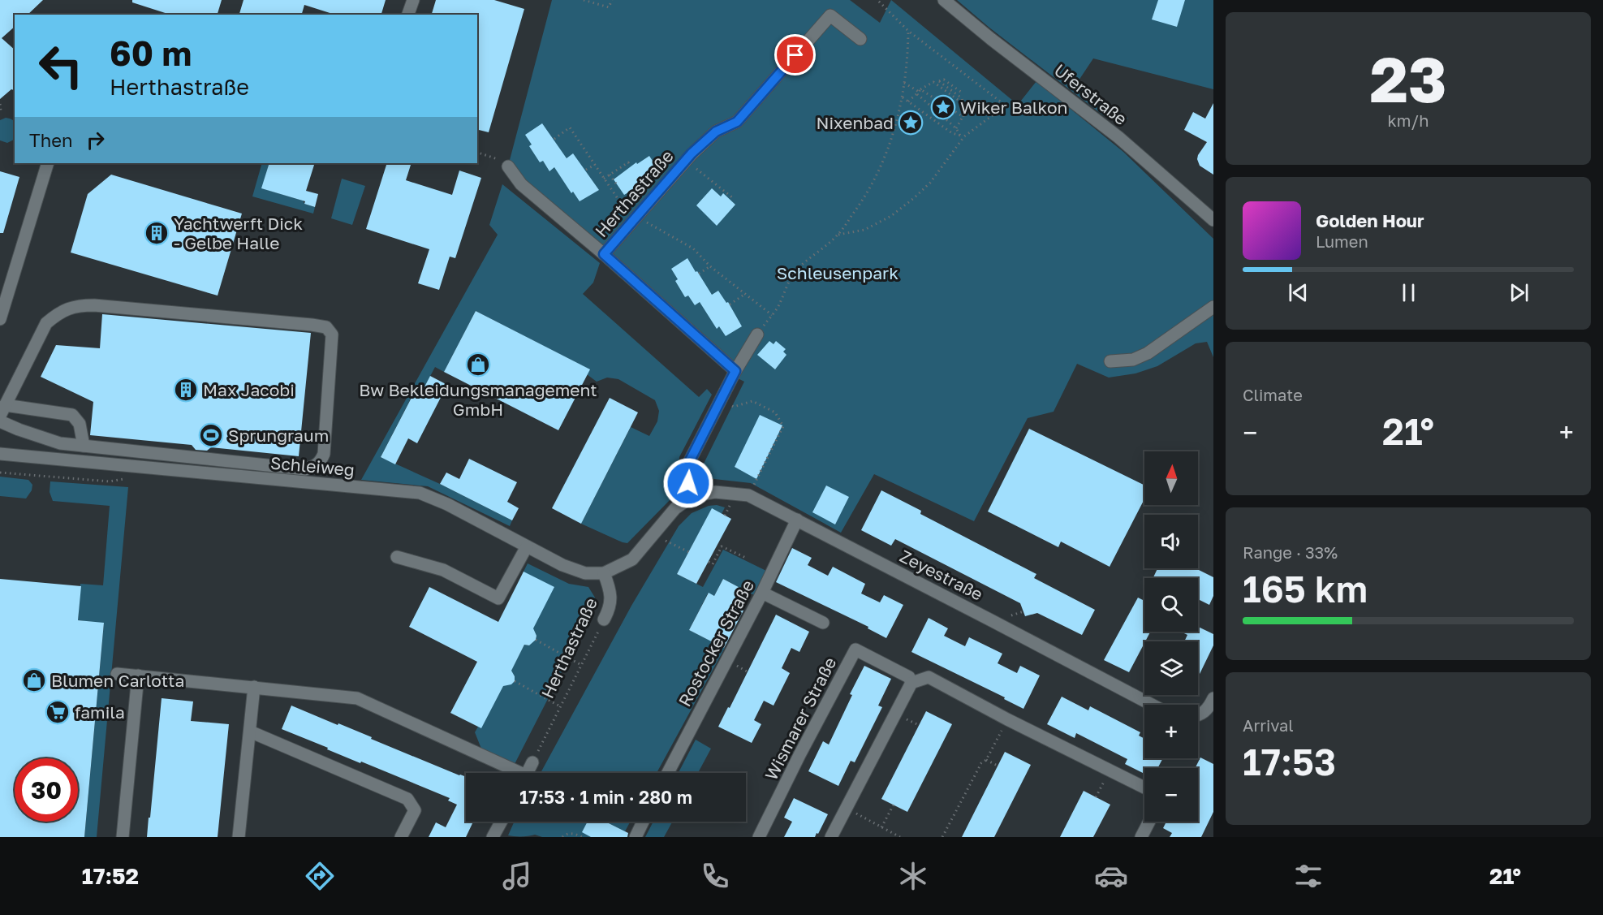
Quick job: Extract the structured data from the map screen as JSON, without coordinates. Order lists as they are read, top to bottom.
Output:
{
  "streets": {
    "street": [
      "Uferstraße",
      "Herthastraße",
      "Schleiweg",
      "Zeyestraße",
      "Rostocker Straße",
      "Wismarer Straße"
    ]
  },
  "crossings": [
    ["Herthastraße", "Schleiweg"],
    ["Zeyestraße", "Rostocker Straße"]
  ],
  "parks": ["Schleusenpark"],
  "places": {
    "place": ["Wiker Balkon", "Nixenbad"],
    "building": ["Yachtwerft Dick - Gelbe Halle", "Max Jacobi"],
    "shop": ["Bw Bekleidungsmanagement GmbH", "Blumen Carlotta"],
    "sports": ["Sprungraum"],
    "supermarket": ["famila"]
  },
  "north": "top",
  "page": {
    "tile": [
      ["23", "km/h"],
      "Climate",
      ["Range · 33%", "165 km"],
      ["Arrival", "17:53"]
    ],
    "turn": ["60 m", "Herthastraße"],
    "then": "Then",
    "song": ["Golden Hour", "Lumen"],
    "heat": ["−", "21°", "+"],
    "map_buttons": ["+", "−"],
    "limit": "30",
    "trip": "17:53 · 1 min · 280 m",
    "tabs": ["17:52", "21°"]
  }
}
